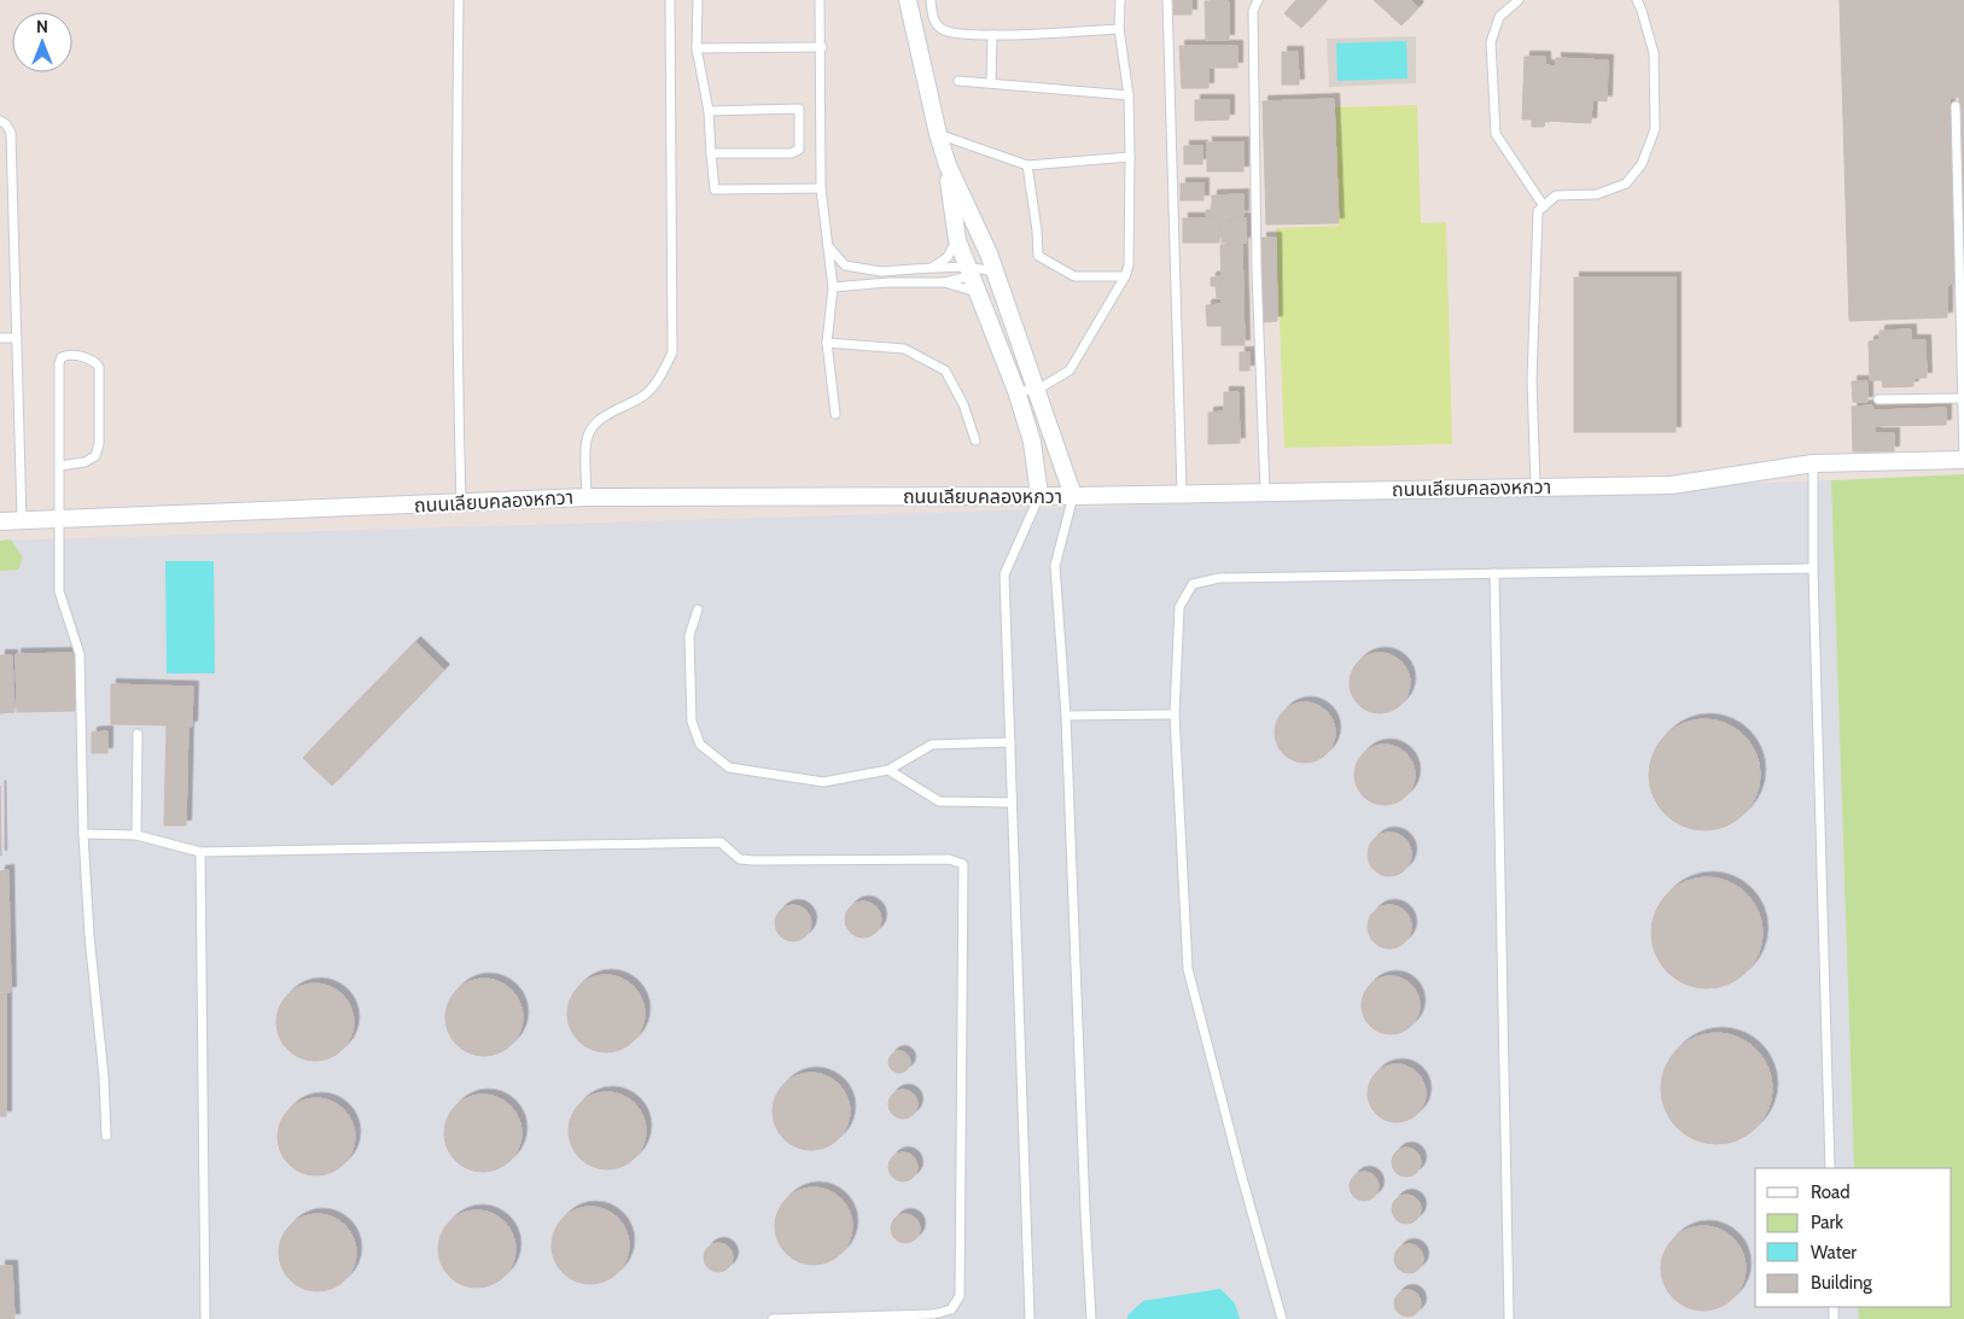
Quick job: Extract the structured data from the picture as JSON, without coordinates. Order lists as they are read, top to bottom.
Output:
{
  "streets": {
    "street": ["ถนนเลียบคลองหกวา"]
  },
  "legend": [
    "Road",
    "Park",
    "Water",
    "Building"
  ],
  "north": "top"
}
